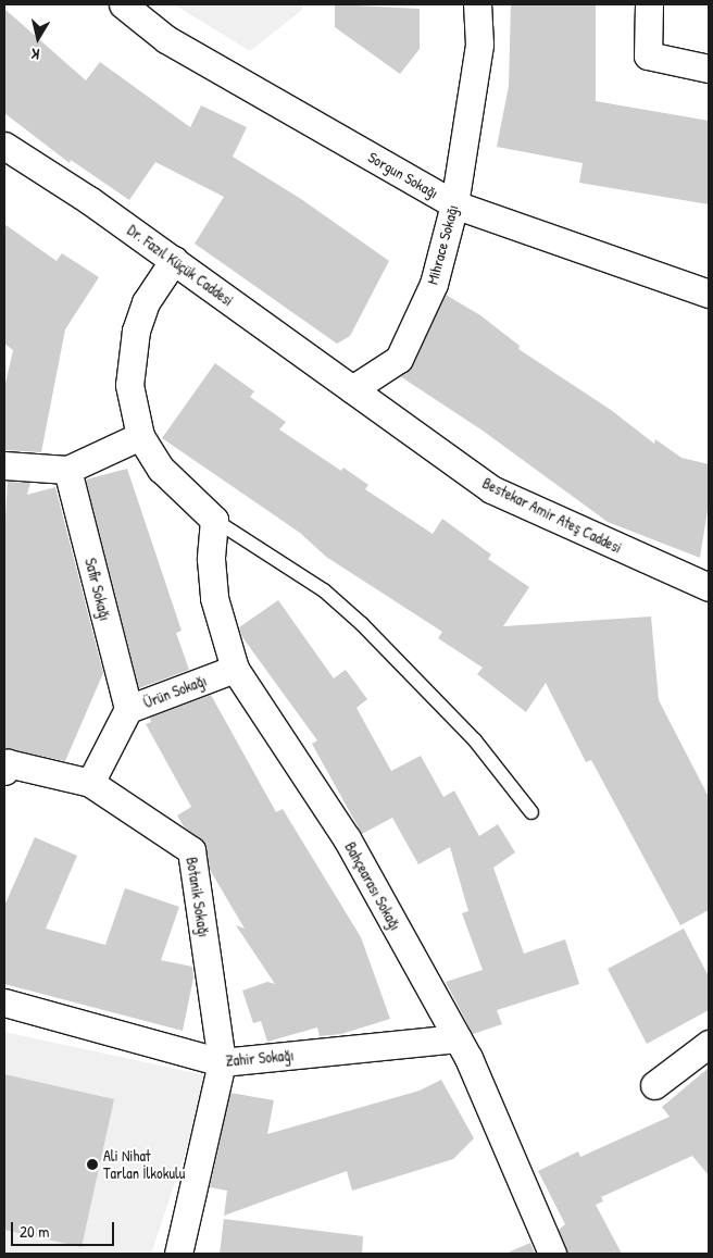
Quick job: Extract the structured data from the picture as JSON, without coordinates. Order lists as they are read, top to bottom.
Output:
{
  "streets": {
    "street": [
      "Sorgun Sokağı",
      "Mihrace Sokağı",
      "Dr. Fazıl Küçük Caddesi",
      "Bestekar Amir Ateş Caddesi",
      "Safir Sokağı",
      "Ürün Sokağı",
      "Bahçearası Sokağı",
      "Botanik Sokağı",
      "Zahir Sokağı"
    ]
  },
  "crossings": [
    ["Sorgun Sokağı", "Mihrace Sokağı"],
    ["Mihrace Sokağı", "Dr. Fazıl Küçük Caddesi"],
    ["Mihrace Sokağı", "Bestekar Amir Ateş Caddesi"],
    ["Dr. Fazıl Küçük Caddesi", "Bestekar Amir Ateş Caddesi"],
    ["Safir Sokağı", "Ürün Sokağı"],
    ["Ürün Sokağı", "Bahçearası Sokağı"],
    ["Ürün Sokağı", "Botanik Sokağı"],
    ["Bahçearası Sokağı", "Zahir Sokağı"],
    ["Botanik Sokağı", "Zahir Sokağı"]
  ],
  "places": ["Ali Nihat Tarlan İlkokulu"],
  "scale_bar": "20 m",
  "north": "bottom"
}
